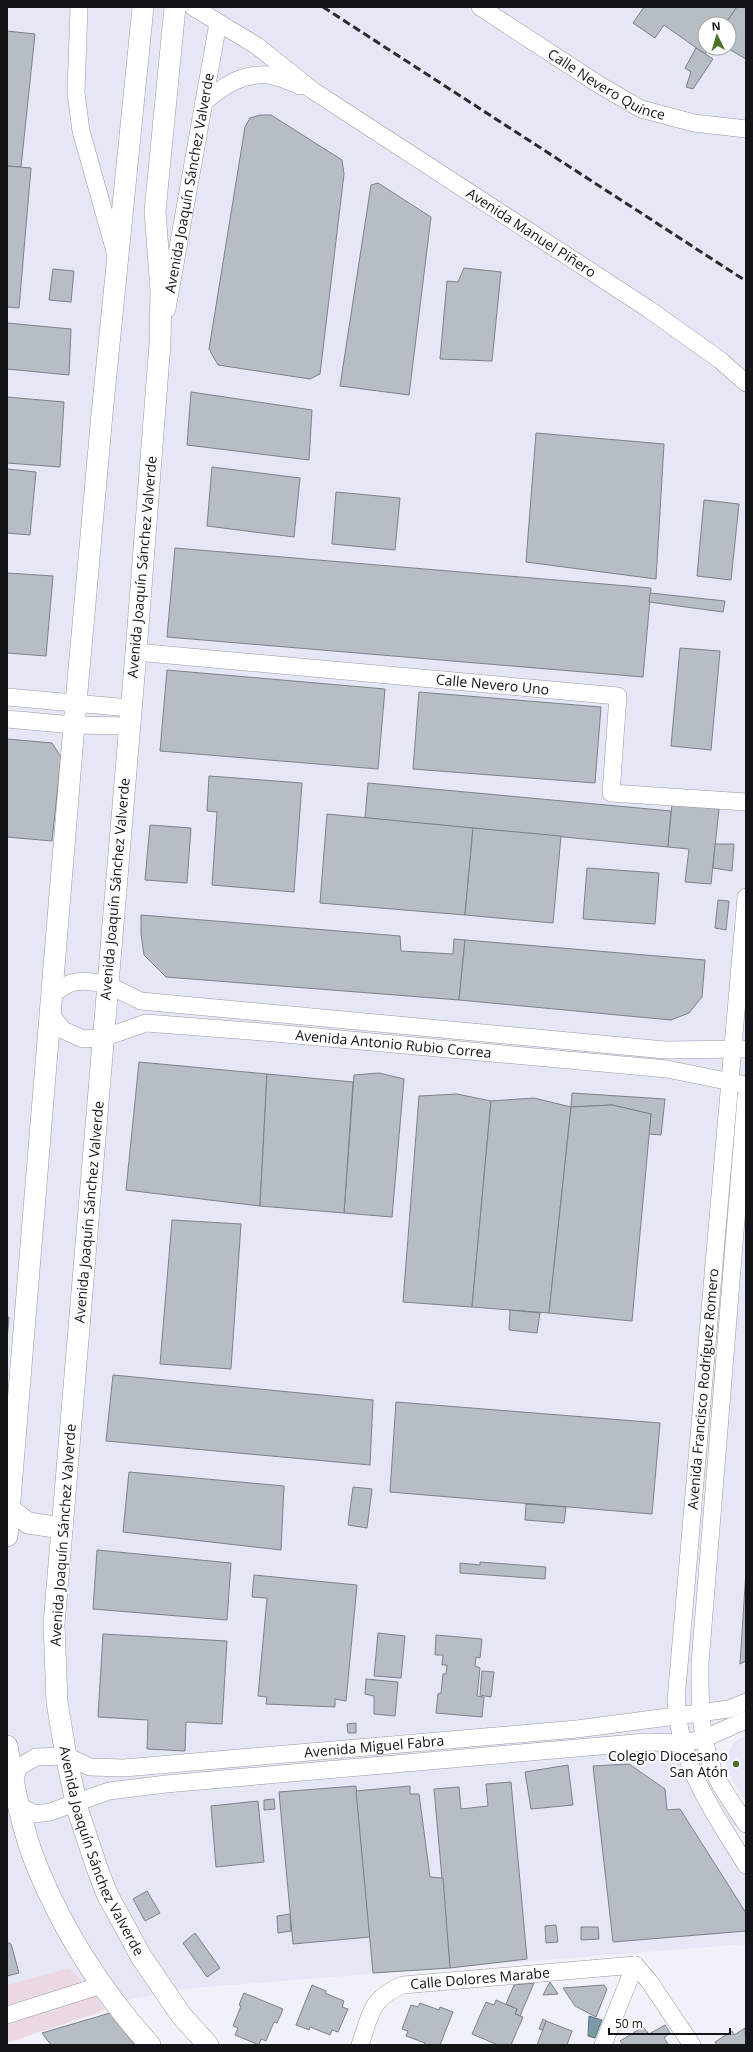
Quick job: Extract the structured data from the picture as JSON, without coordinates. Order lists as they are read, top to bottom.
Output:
{
  "streets": {
    "main road": ["Avenida Joaquín Sánchez Valverde"],
    "street": [
      "Calle Nevero Quince",
      "Avenida Manuel Piñero",
      "Calle Nevero Uno",
      "Avenida Antonio Rubio Correa",
      "Avenida Francisco Rodríguez Romero",
      "Avenida Miguel Fabra",
      "Calle Dolores Marabe"
    ]
  },
  "crossings": [
    ["Avenida Joaquín Sánchez Valverde", "Avenida Manuel Piñero"],
    ["Avenida Joaquín Sánchez Valverde", "Calle Nevero Uno"],
    ["Avenida Joaquín Sánchez Valverde", "Avenida Antonio Rubio Correa"],
    ["Avenida Joaquín Sánchez Valverde", "Avenida Miguel Fabra"],
    ["Avenida Antonio Rubio Correa", "Avenida Francisco Rodríguez Romero"],
    ["Avenida Francisco Rodríguez Romero", "Avenida Miguel Fabra"]
  ],
  "places": ["Colegio Diocesano San Atón"],
  "scale_bar": "50 m",
  "north": "top"
}
